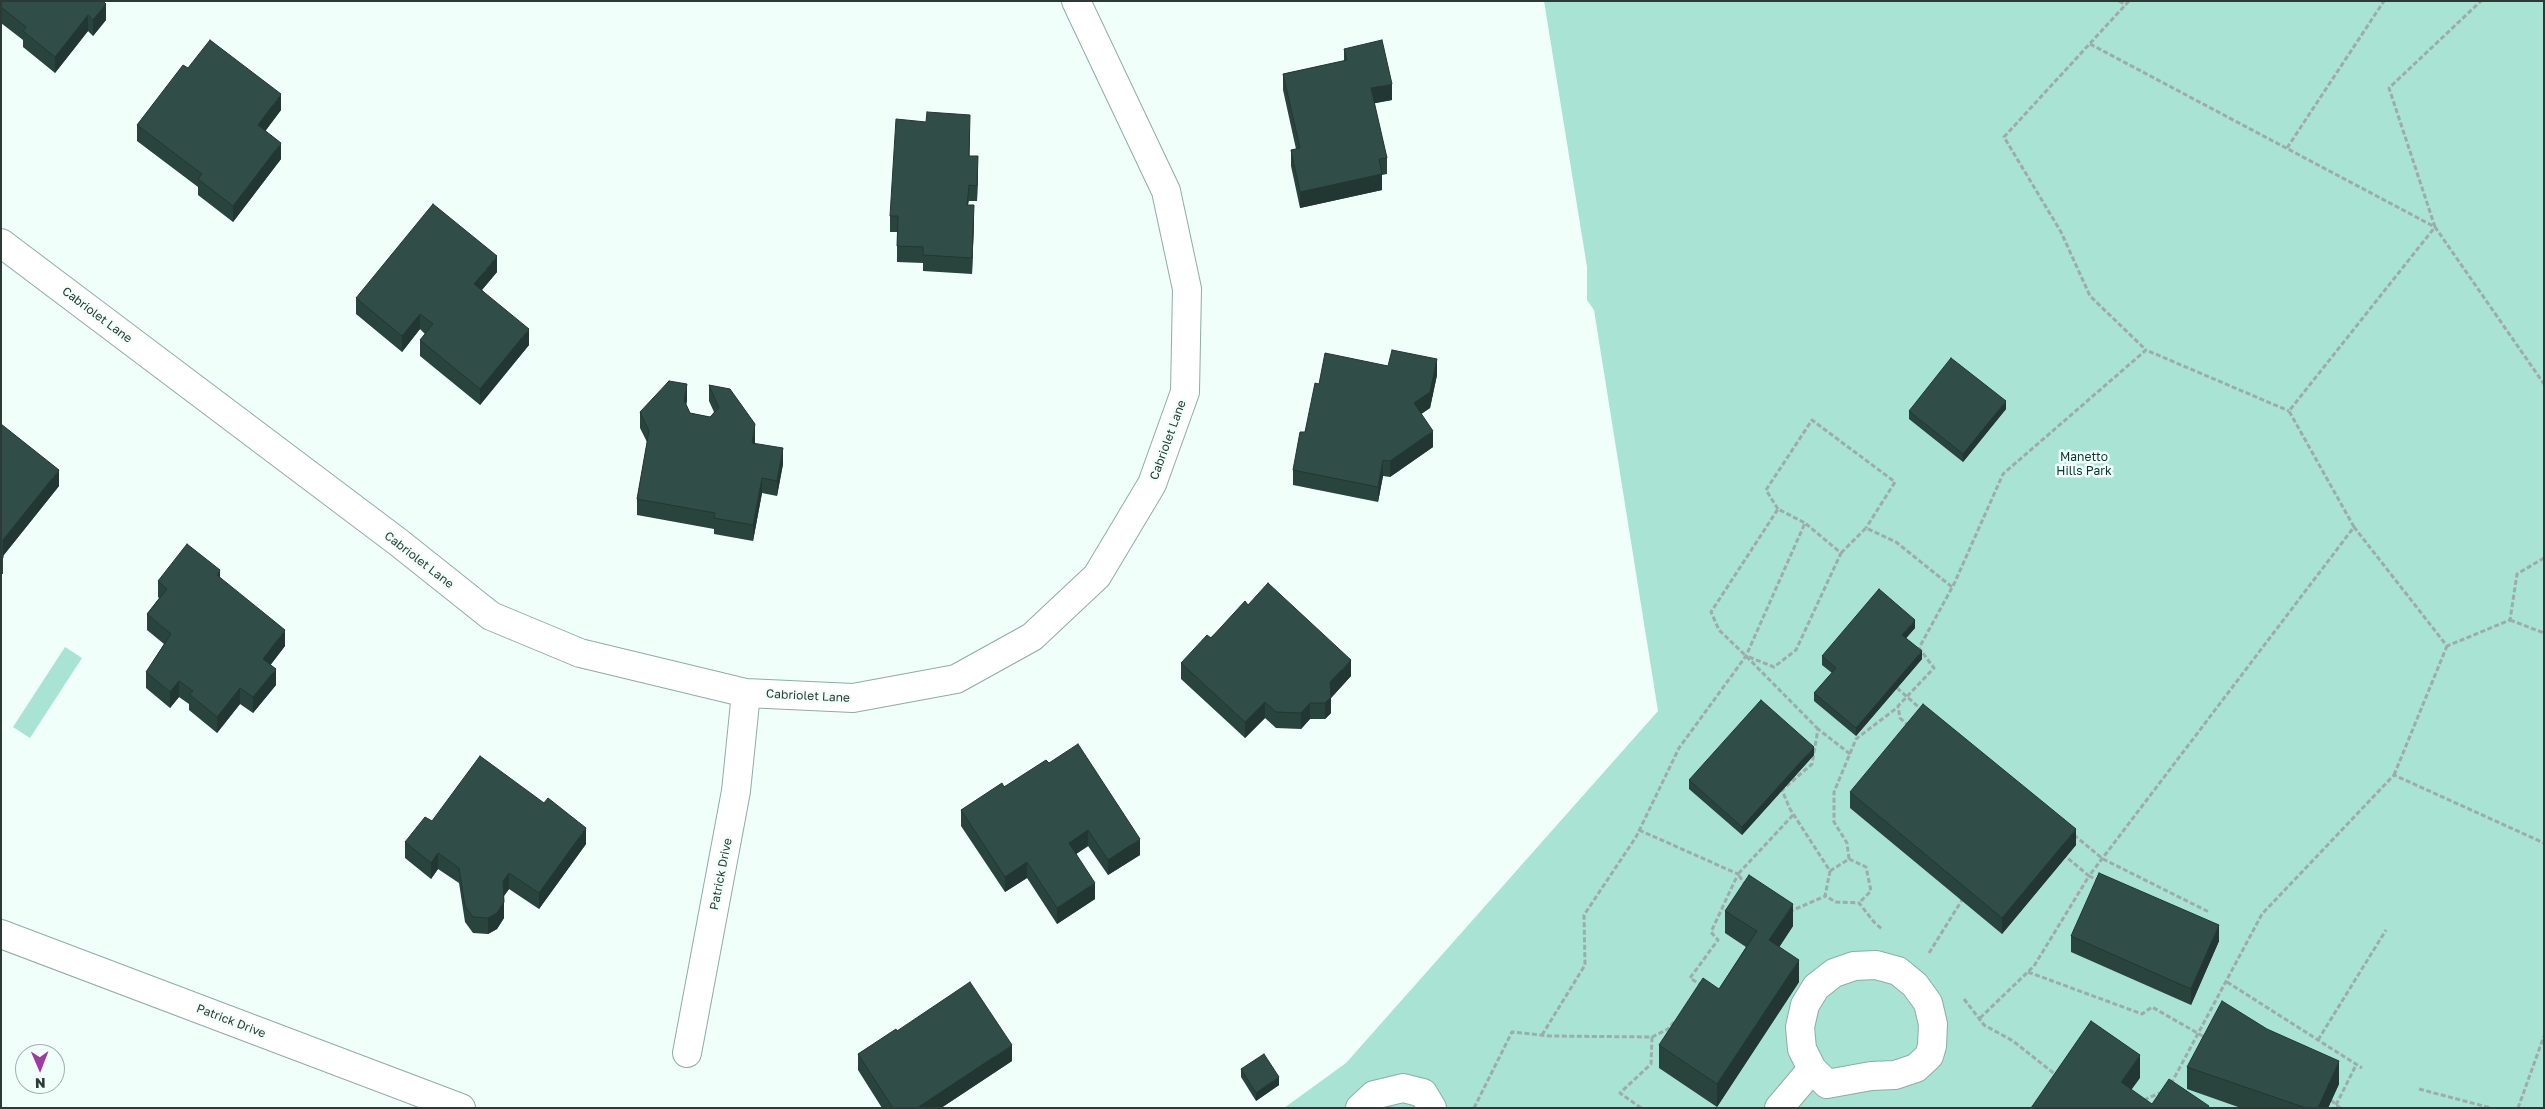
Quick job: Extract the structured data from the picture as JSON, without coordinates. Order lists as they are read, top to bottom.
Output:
{
  "streets": {
    "street": ["Cabriolet Lane", "Patrick Drive"]
  },
  "crossings": [
    ["Cabriolet Lane", "Patrick Drive"]
  ],
  "parks": ["Manetto Hills Park"],
  "north": "bottom"
}
